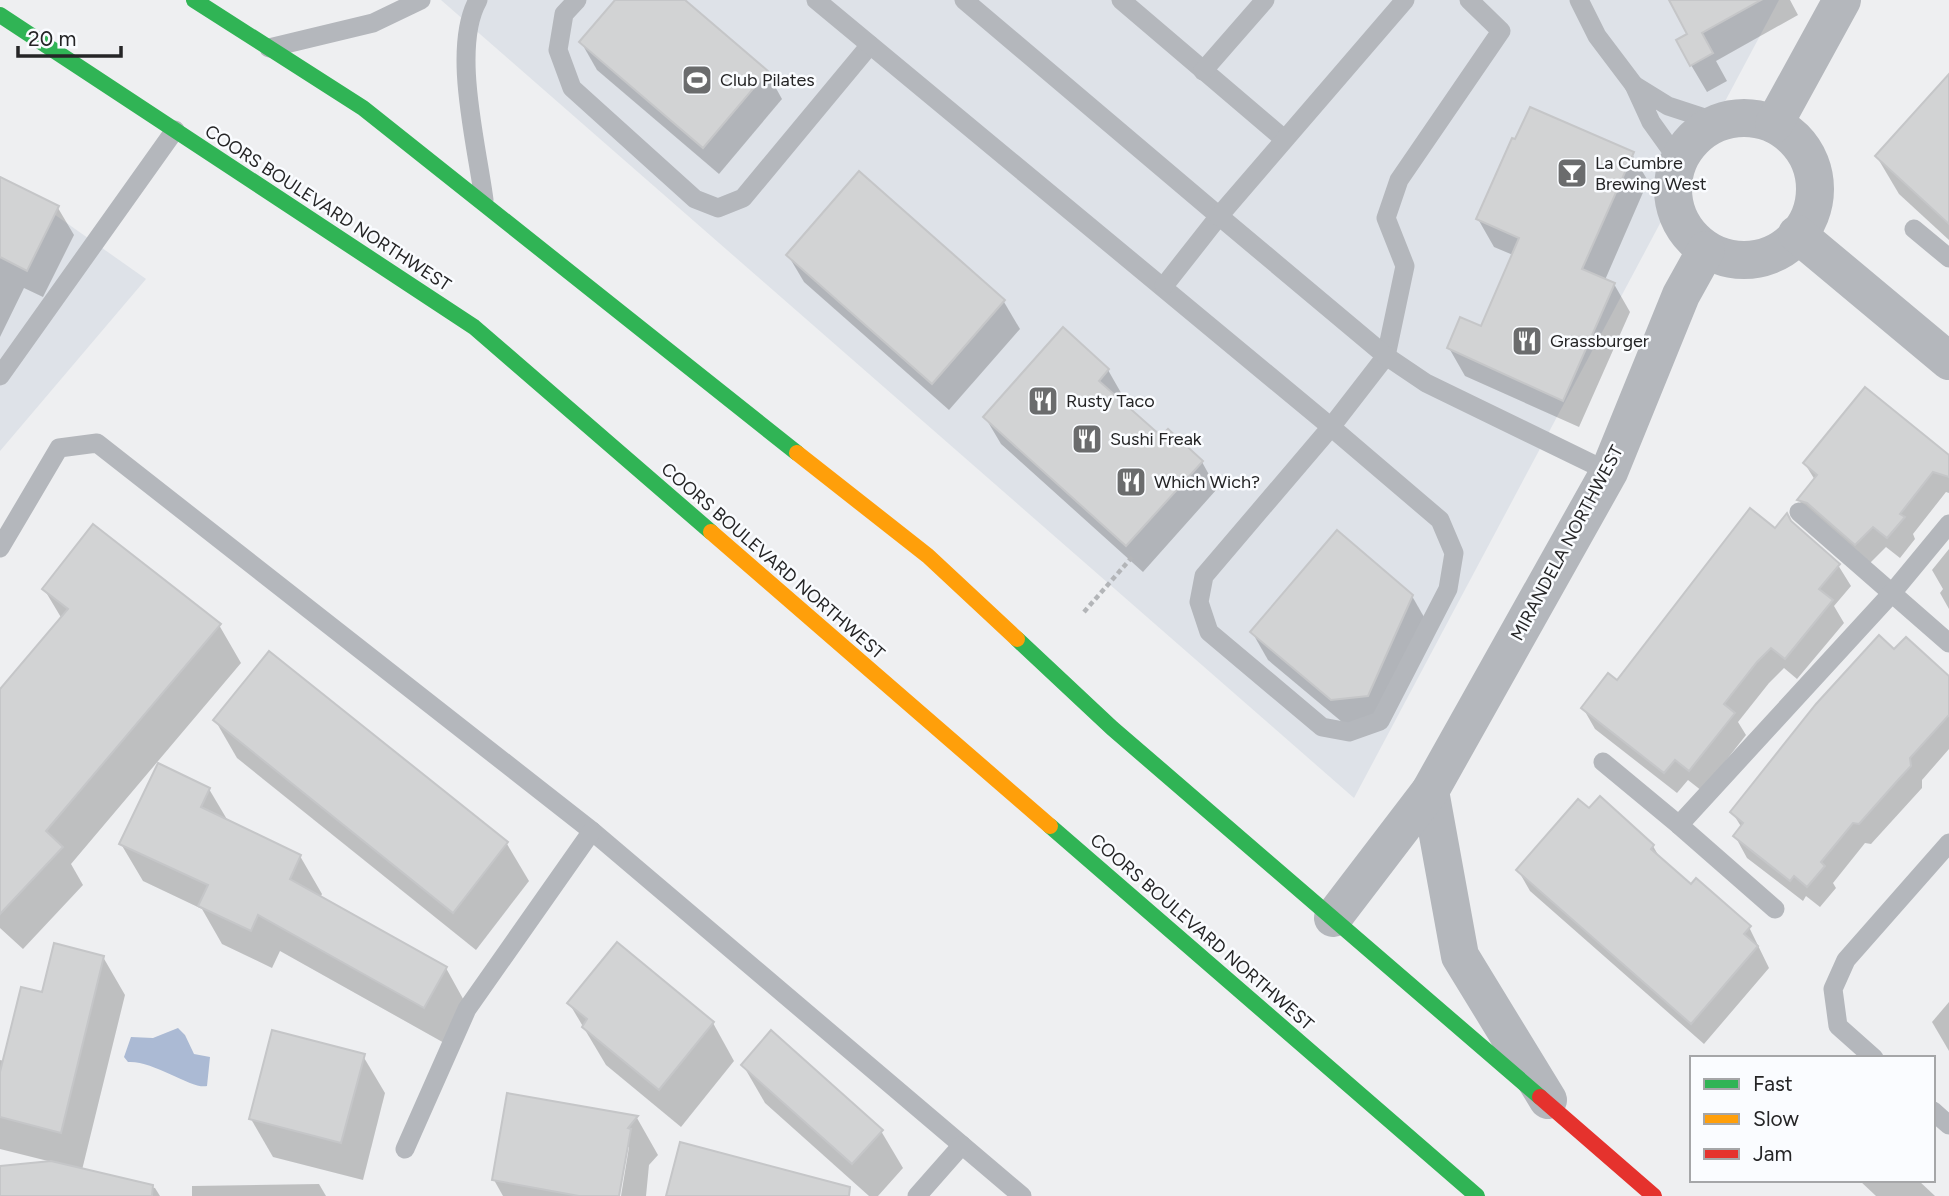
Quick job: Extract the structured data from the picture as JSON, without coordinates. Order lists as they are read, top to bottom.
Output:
{
  "streets": {
    "main road": ["COORS BOULEVARD NORTHWEST"],
    "street": ["MIRANDELA NORTHWEST"]
  },
  "places": {
    "sports": ["Club Pilates"],
    "bar": ["La Cumbre Brewing West"],
    "restaurant": [
      "Grassburger",
      "Rusty Taco",
      "Sushi Freak",
      "Which Wich?"
    ]
  },
  "legend": ["Fast", "Slow", "Jam"],
  "scale_bar": "20 m"
}
